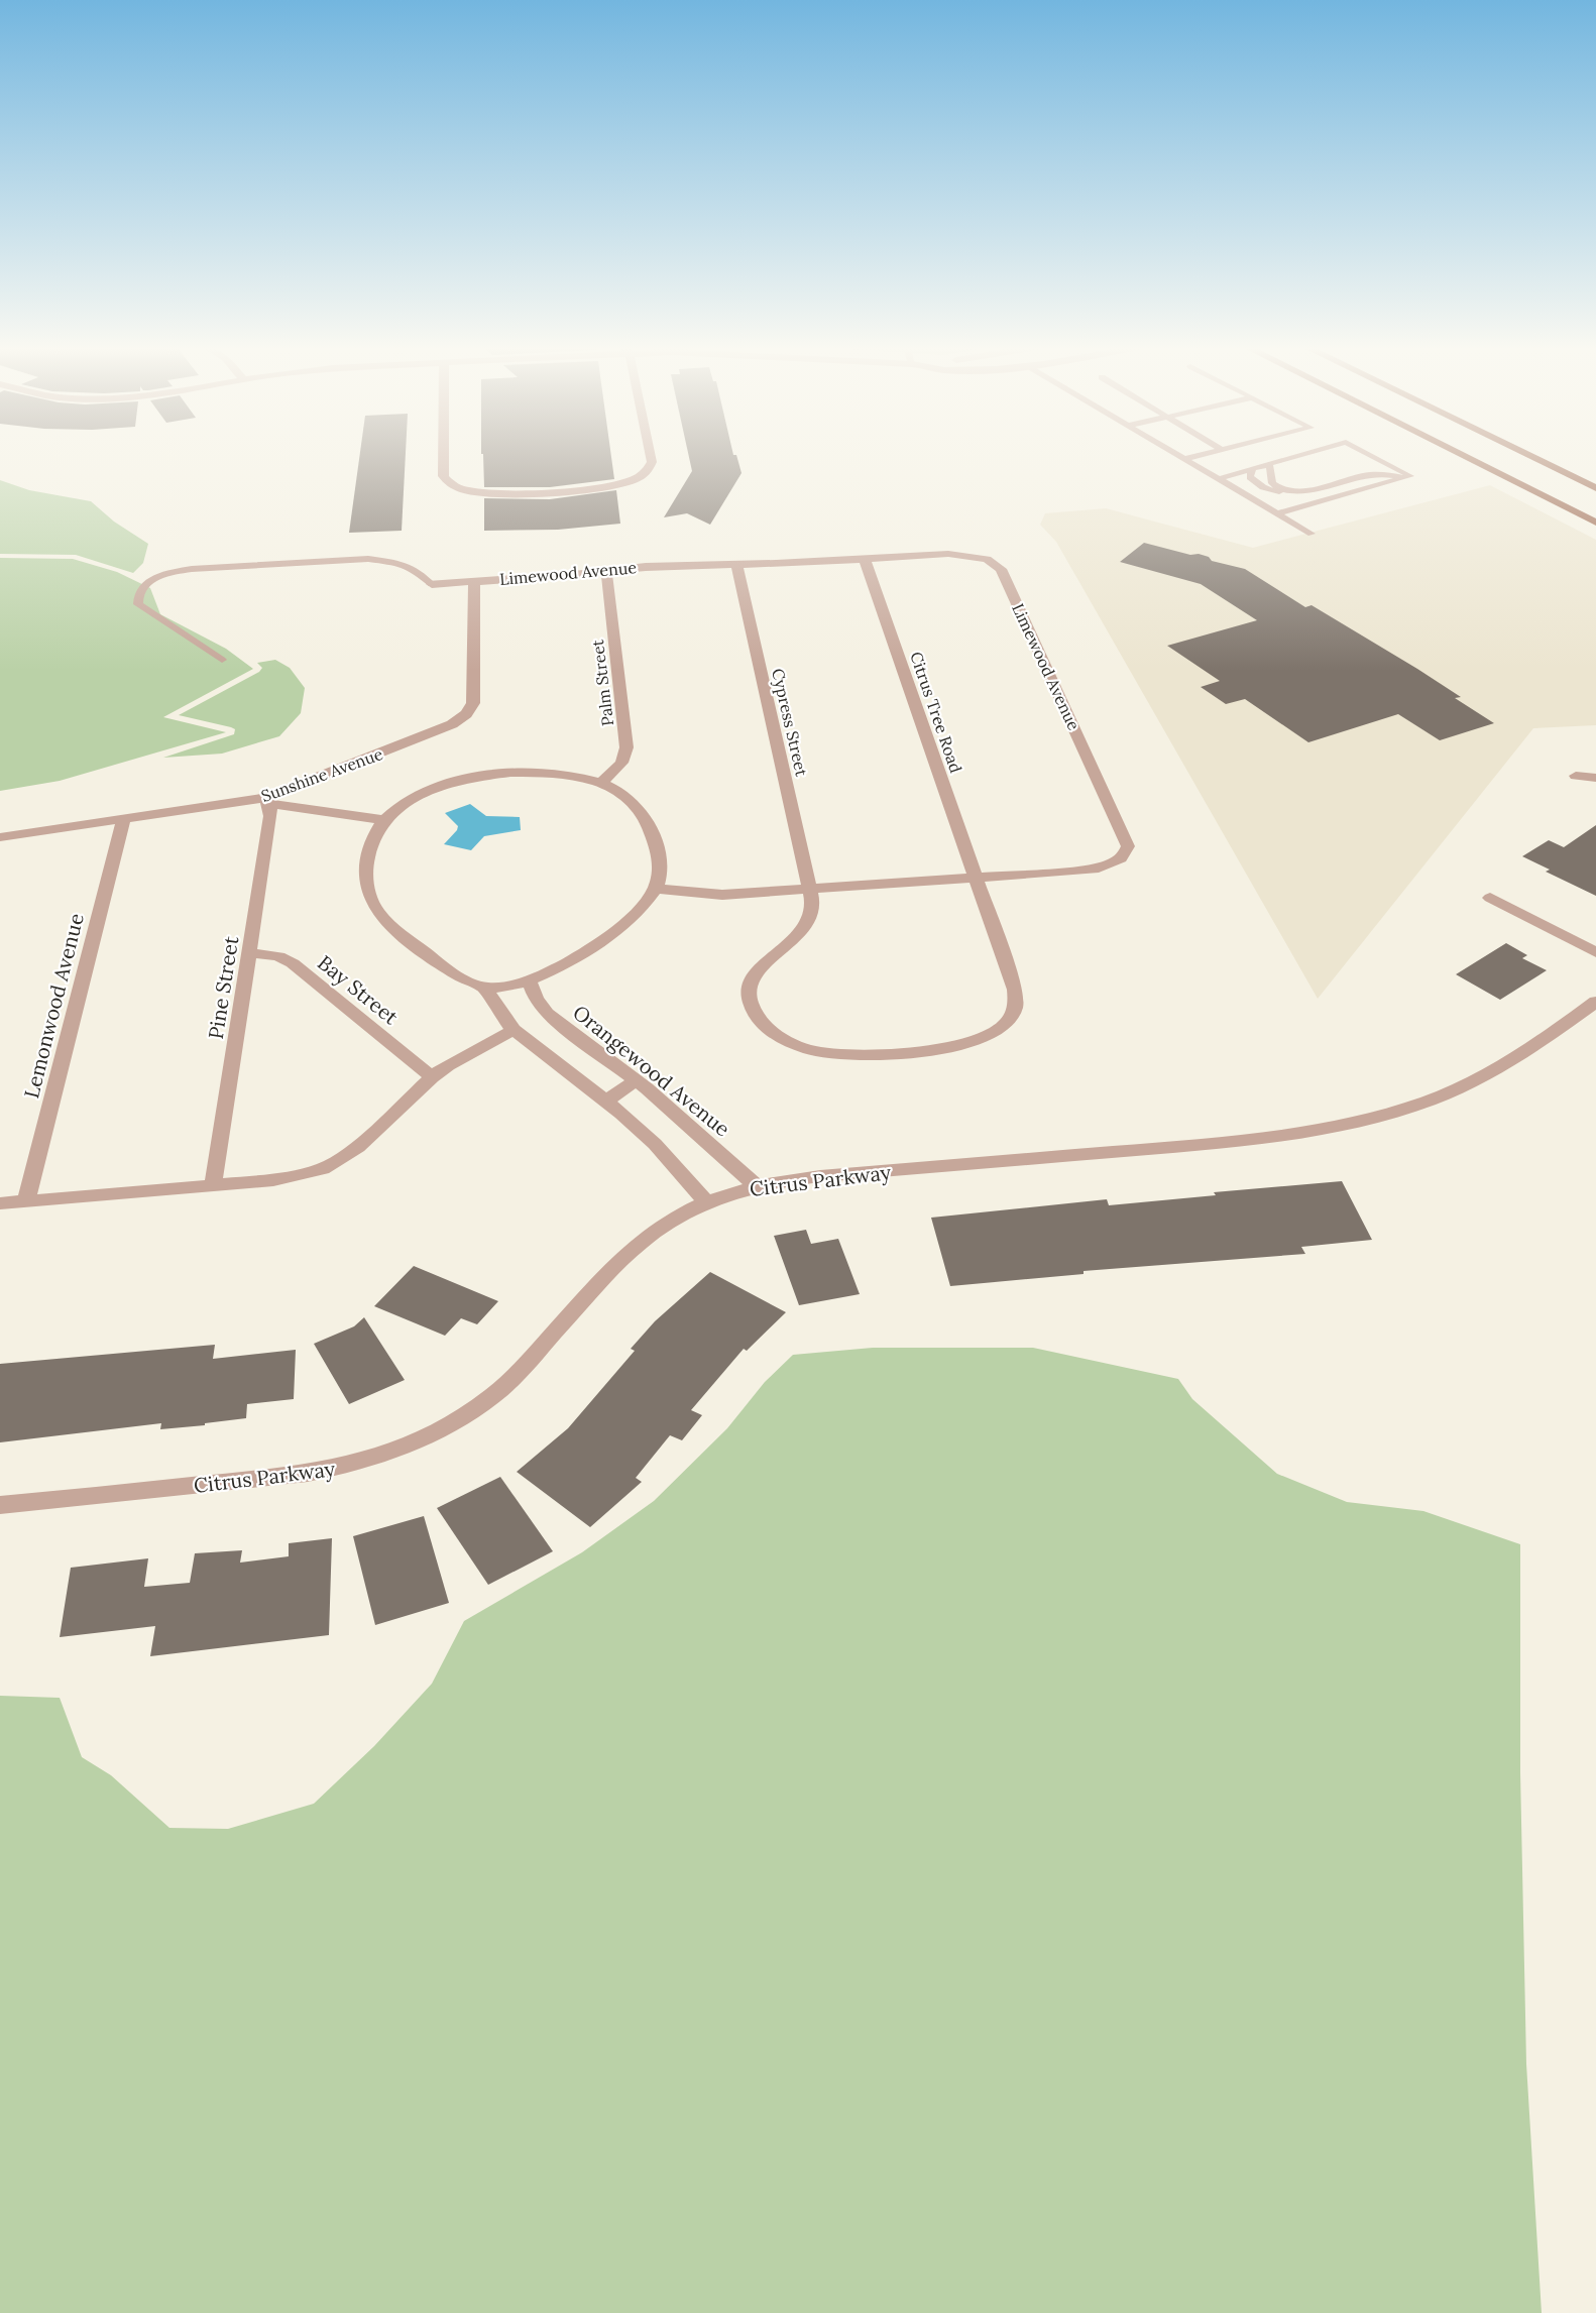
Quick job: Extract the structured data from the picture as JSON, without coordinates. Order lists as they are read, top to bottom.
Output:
{
  "streets": {
    "street": [
      "Limewood Avenue",
      "Palm Street",
      "Citrus Tree Road",
      "Cypress Street",
      "Sunshine Avenue",
      "Pine Street",
      "Bay Street",
      "Lemonwood Avenue",
      "Orangewood Avenue",
      "Citrus Parkway"
    ]
  },
  "crossings": [
    ["Limewood Avenue", "Palm Street"],
    ["Limewood Avenue", "Citrus Tree Road"],
    ["Limewood Avenue", "Cypress Street"],
    ["Limewood Avenue", "Sunshine Avenue"],
    ["Citrus Tree Road", "Cypress Street"],
    ["Sunshine Avenue", "Pine Street"],
    ["Sunshine Avenue", "Lemonwood Avenue"],
    ["Pine Street", "Bay Street"],
    ["Orangewood Avenue", "Citrus Parkway"]
  ]
}
